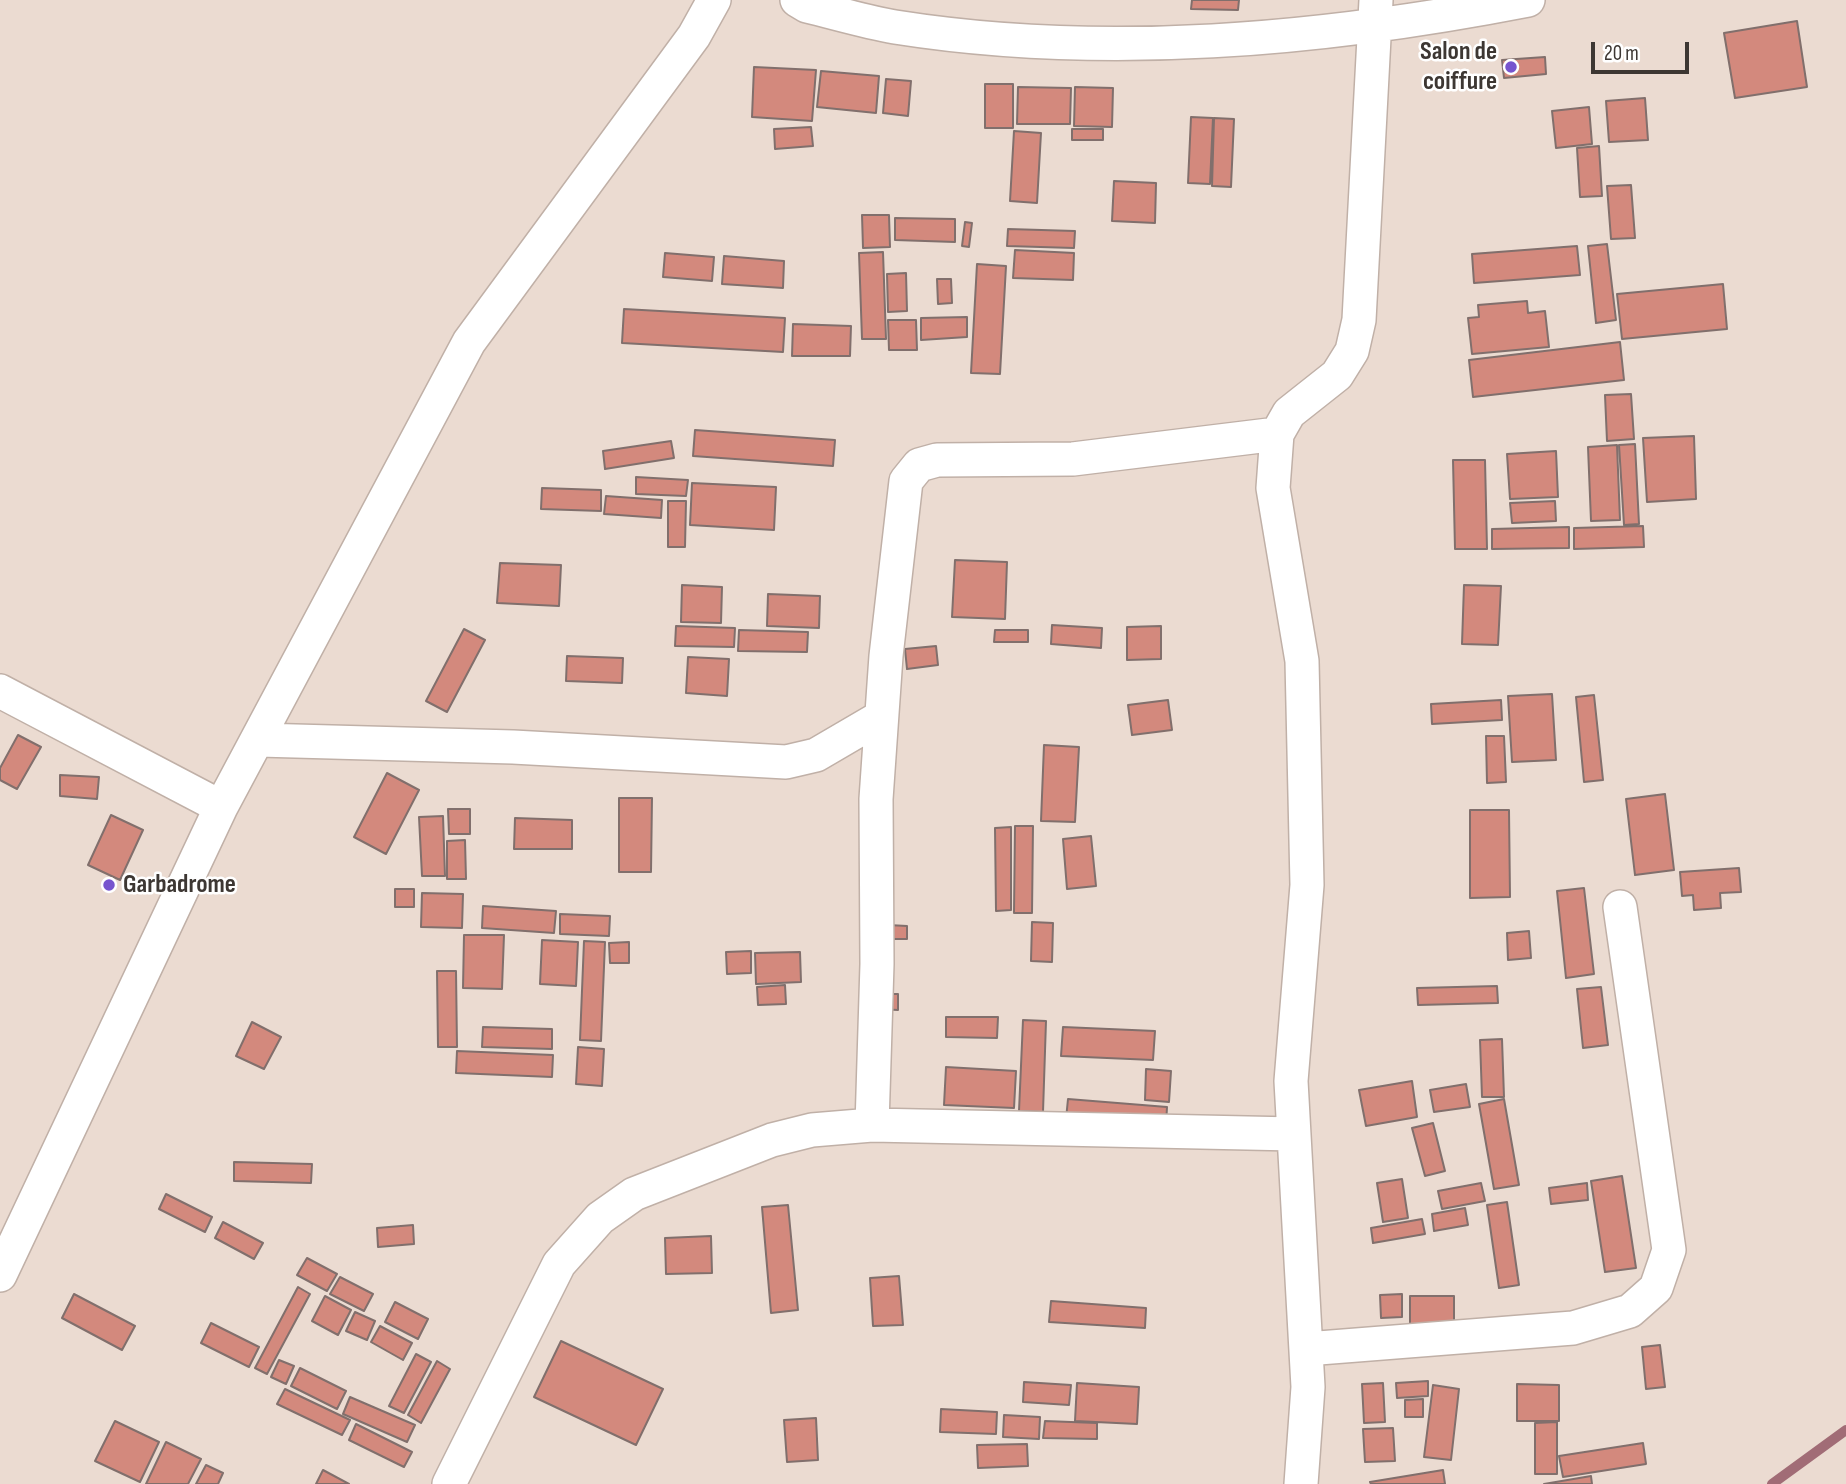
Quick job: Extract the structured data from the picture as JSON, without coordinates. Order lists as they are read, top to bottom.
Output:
{
  "places": ["Salon de coiffure", "Garbadrome"],
  "scale_bar": "20 m"
}
